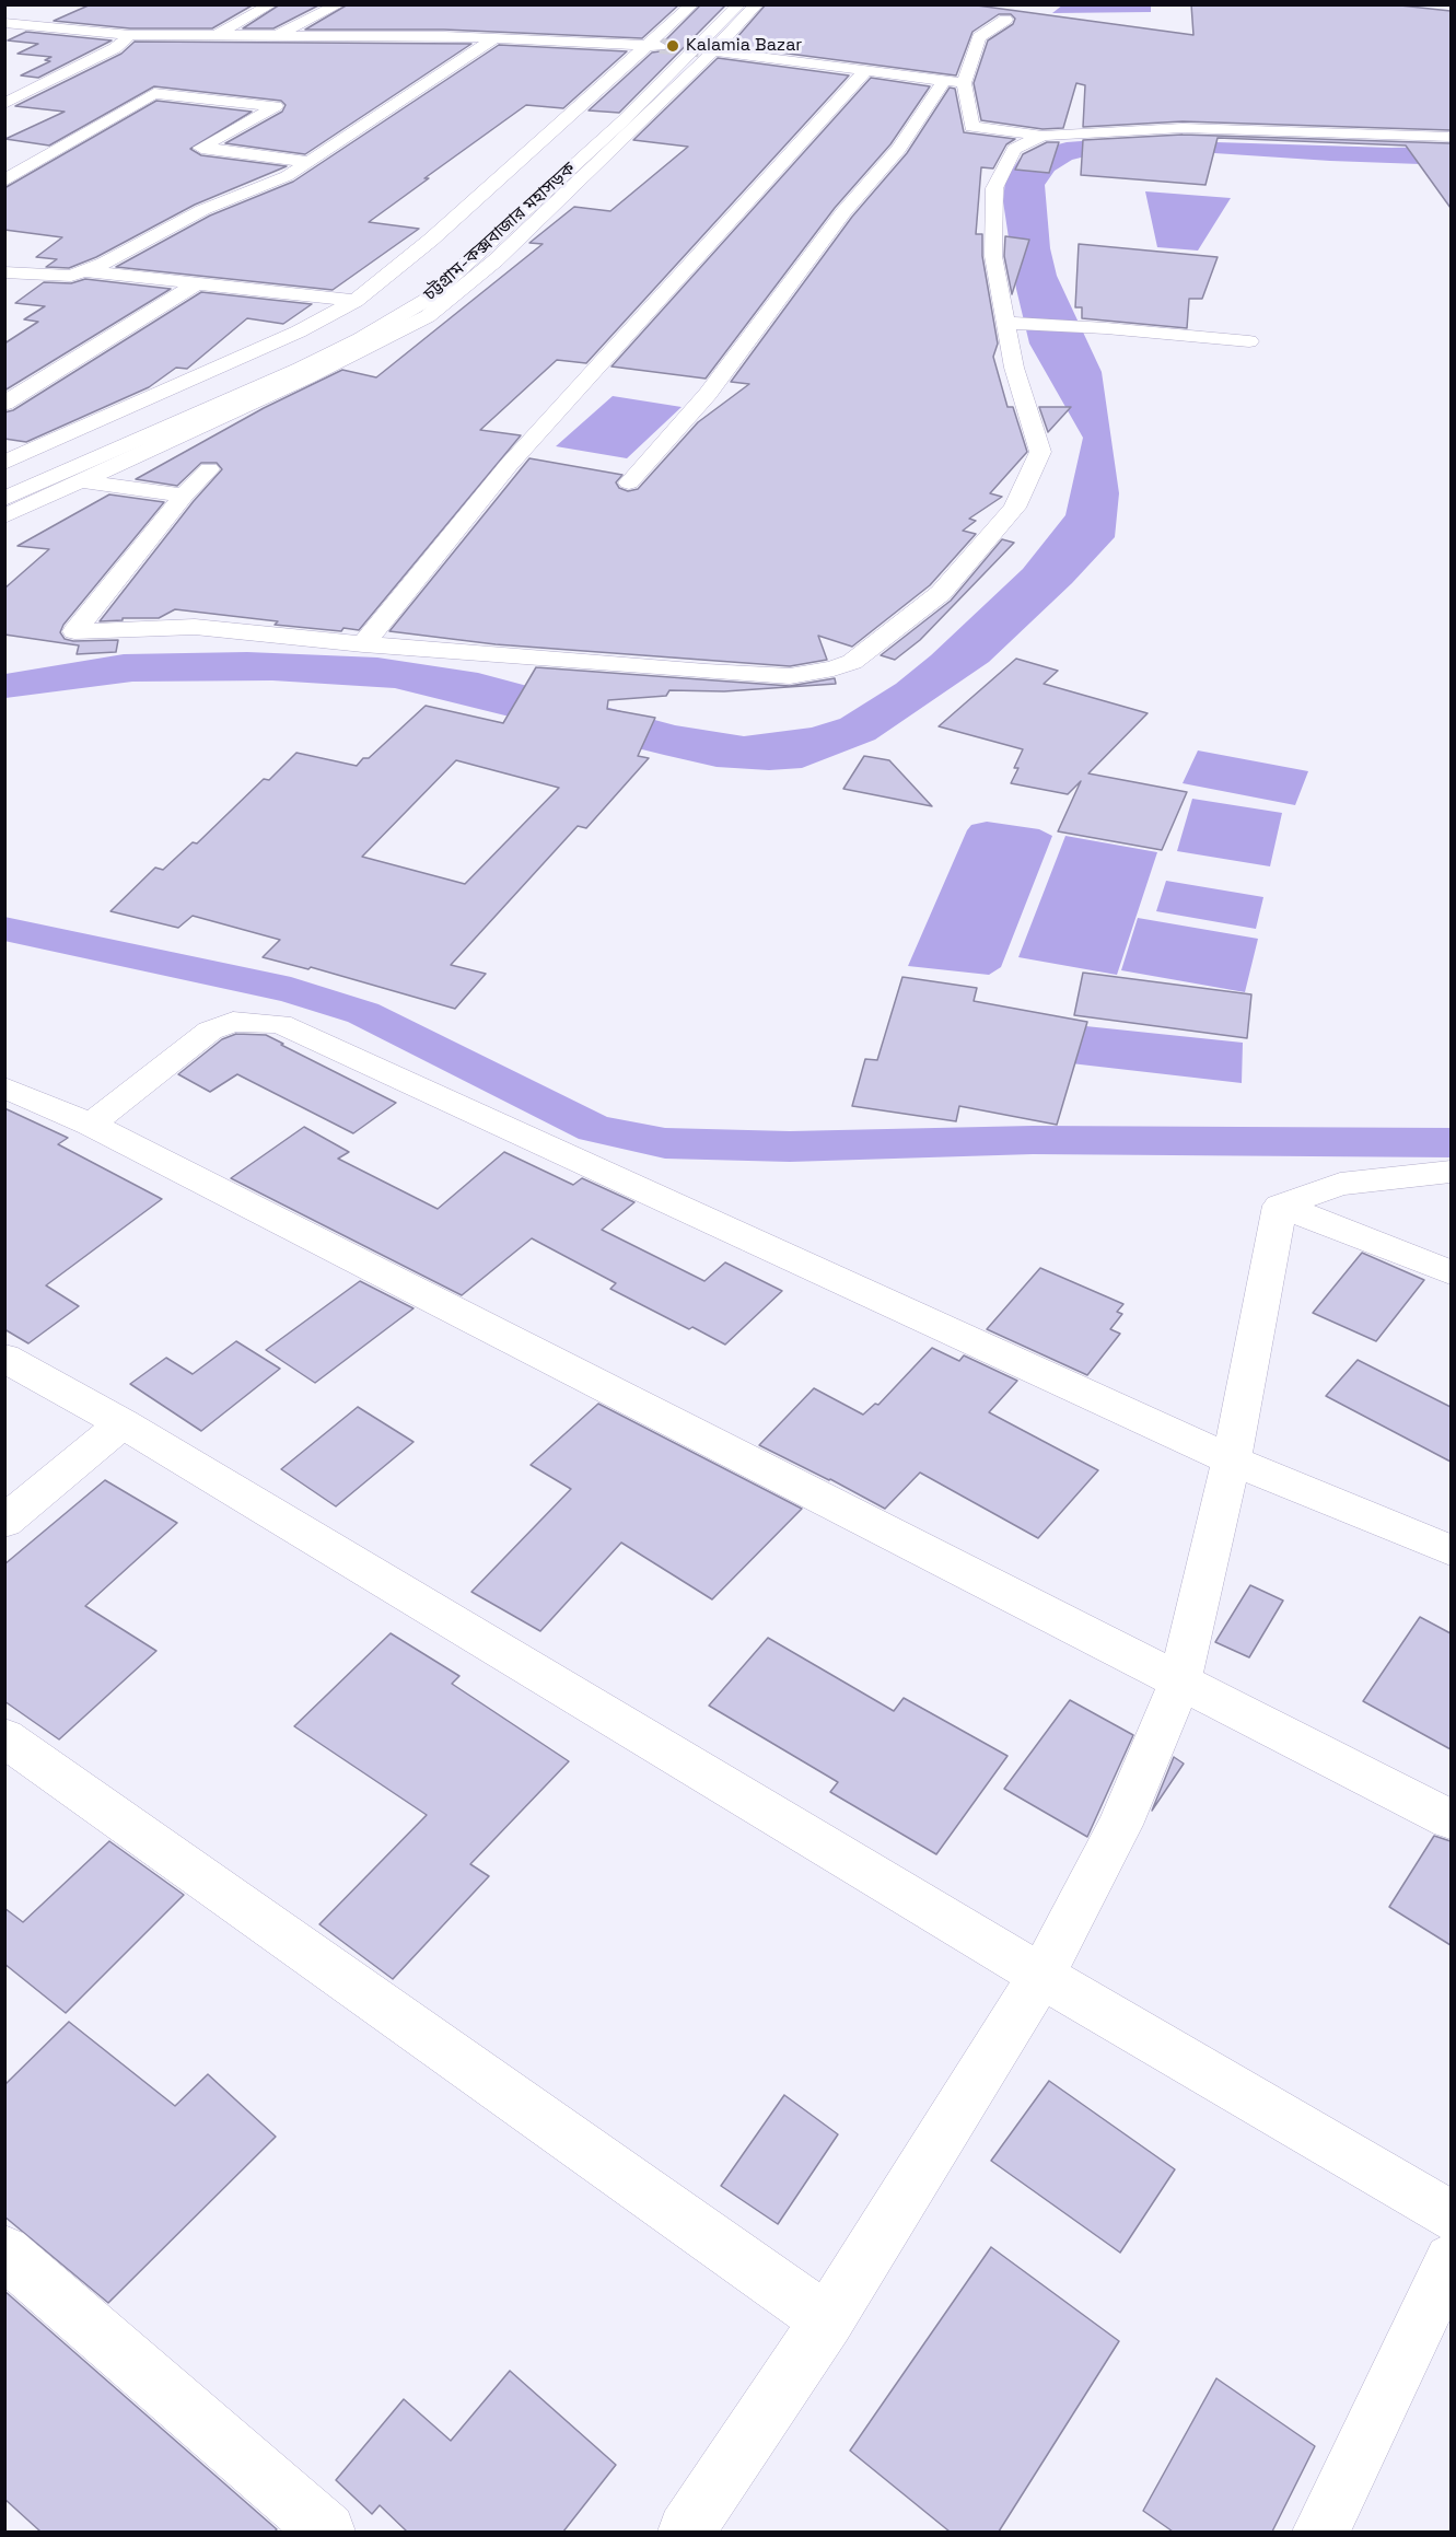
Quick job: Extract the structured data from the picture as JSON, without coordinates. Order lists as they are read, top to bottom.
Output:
{
  "streets": {
    "main road": ["চট্টগ্রাম-কক্সবাজার মহাসড়ক"]
  },
  "places": ["Kalamia Bazar"]
}
